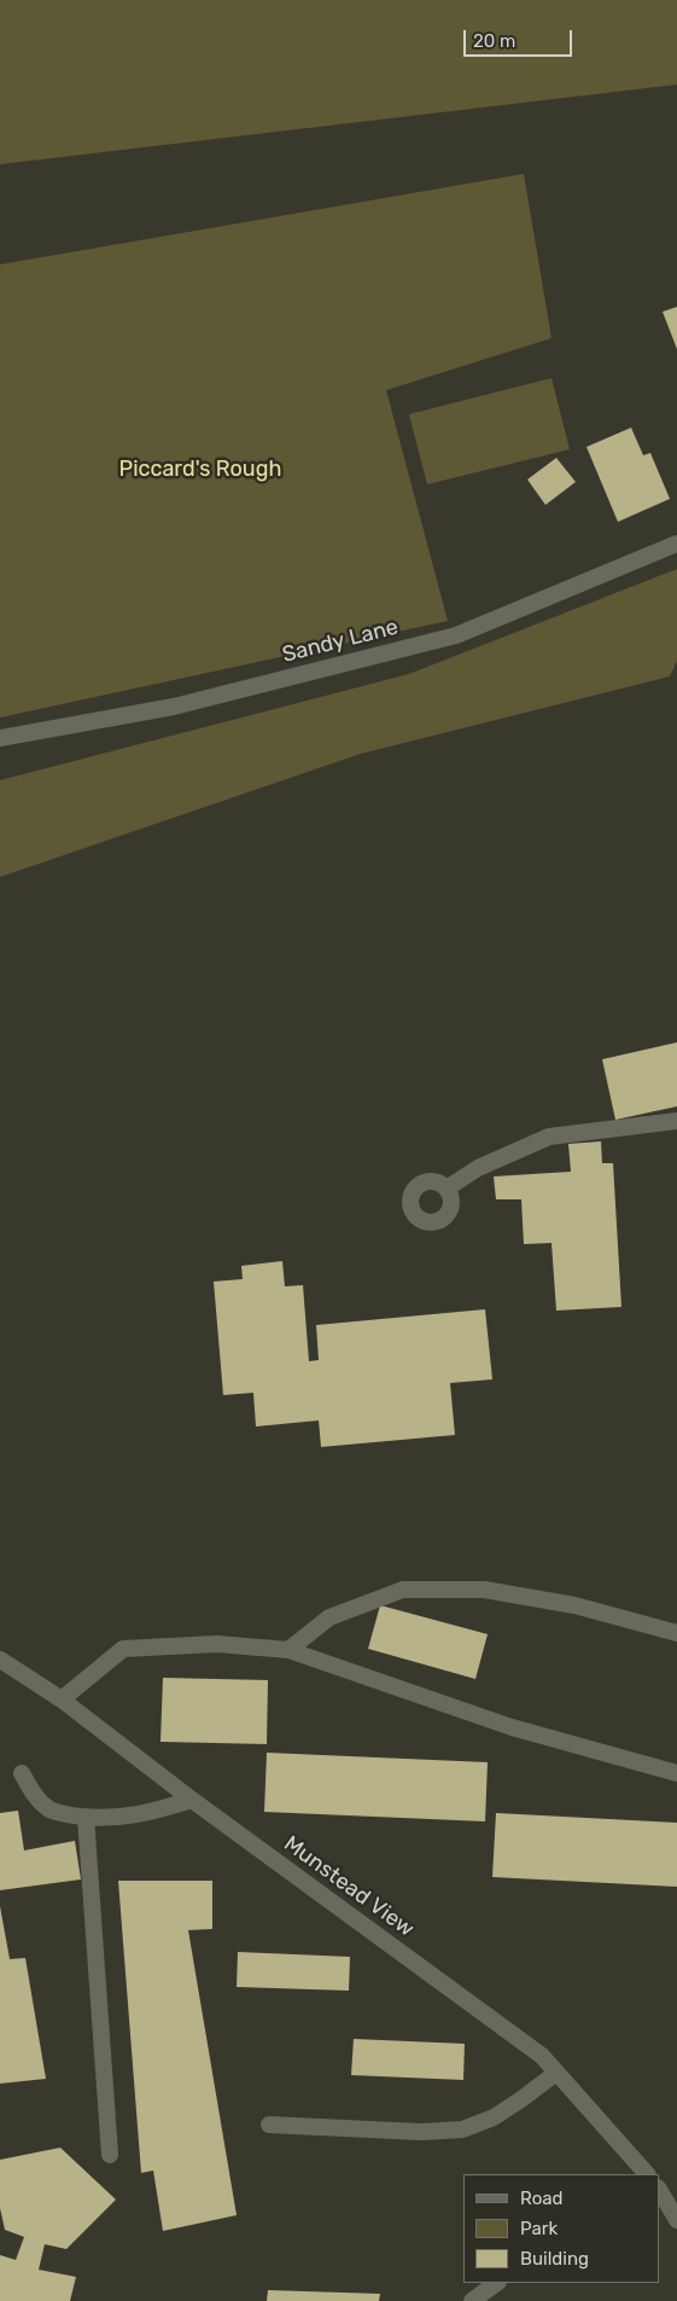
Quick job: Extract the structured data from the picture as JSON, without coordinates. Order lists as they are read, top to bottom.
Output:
{
  "streets": {
    "street": ["Sandy Lane", "Munstead View"]
  },
  "parks": ["Piccard's Rough"],
  "legend": ["Road", "Park", "Building"],
  "scale_bar": "20 m"
}
